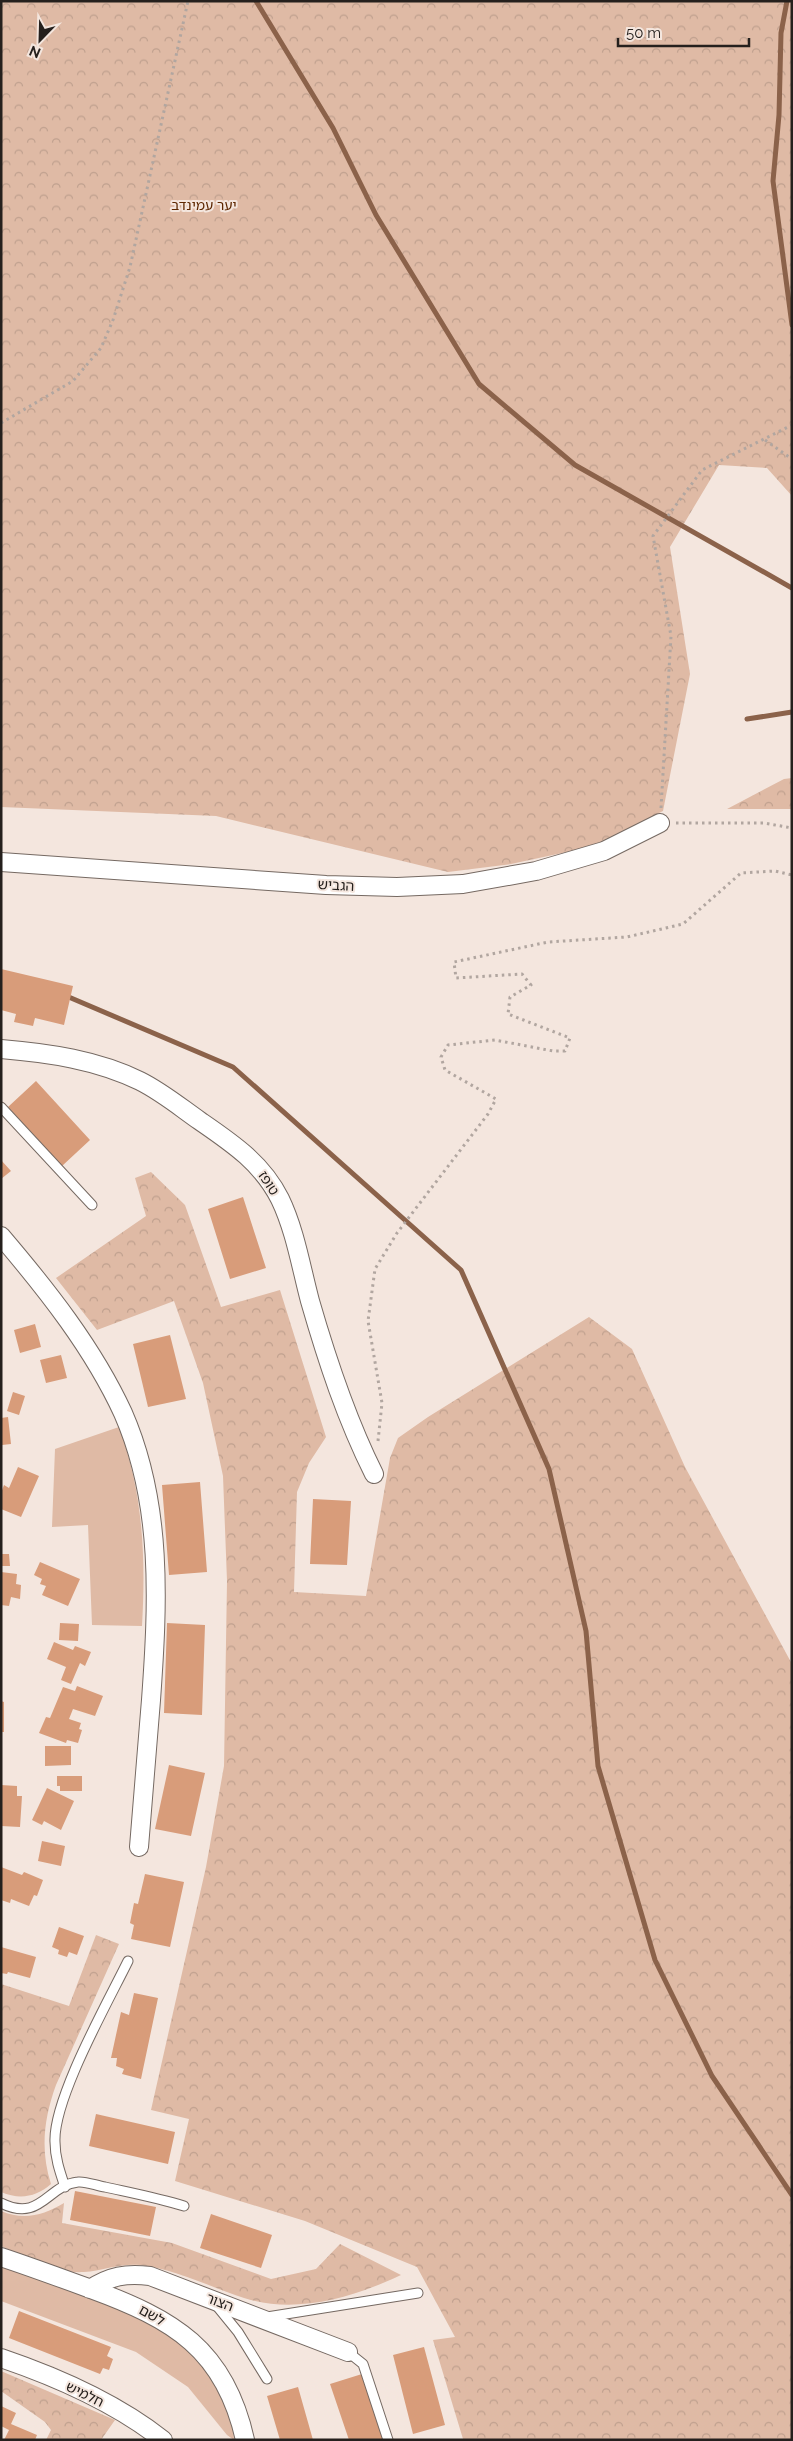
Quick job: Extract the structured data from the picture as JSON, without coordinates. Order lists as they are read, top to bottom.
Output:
{
  "streets": {
    "street": [
      "הגביש",
      "טופז",
      "הצור",
      "לשם",
      "חלמיש"
    ]
  },
  "crossings": [
    ["הצור", "לשם"]
  ],
  "parks": ["יער עמינדב"],
  "scale_bar": "50 m",
  "north": "bottom left"
}
